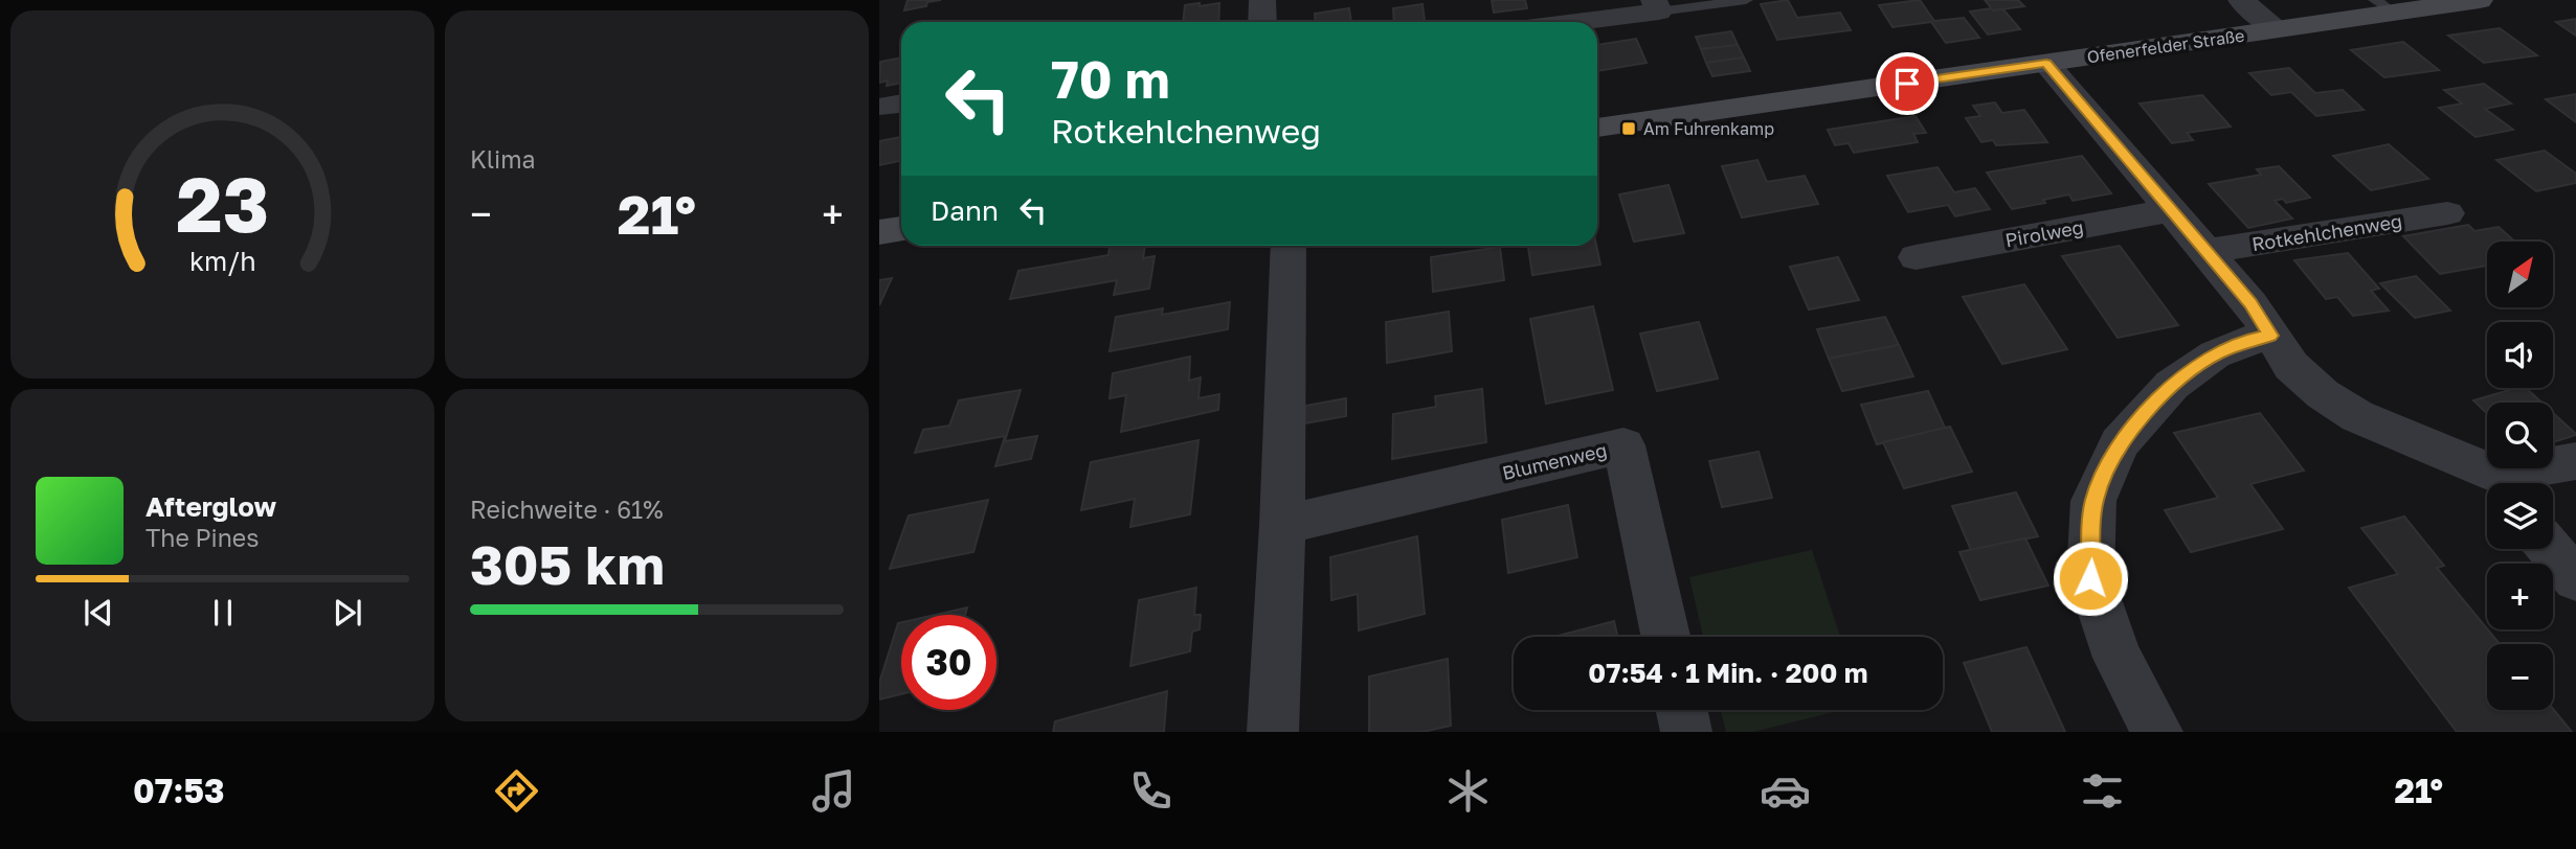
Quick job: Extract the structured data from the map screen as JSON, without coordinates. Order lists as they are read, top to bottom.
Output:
{
  "streets": {
    "street": [
      "Ofenerfelder Straße",
      "Rotkehlchenweg",
      "Pirolweg",
      "Blumenweg"
    ]
  },
  "places": {
    "transit": ["Am Fuhrenkamp"]
  },
  "north": "top right",
  "page": {
    "tile": [
      "Klima",
      ["Reichweite · 61%", "305 km"]
    ],
    "turn": ["70 m", "Rotkehlchenweg"],
    "then": "Dann",
    "heat": ["−", "21°", "+"],
    "map_buttons": ["+", "−"],
    "song": ["Afterglow", "The Pines"],
    "limit": "30",
    "trip": "07:54 · 1 Min. · 200 m",
    "tabs": ["07:53", "21°"],
    "gauge": ["23", "km/h"]
  }
}
